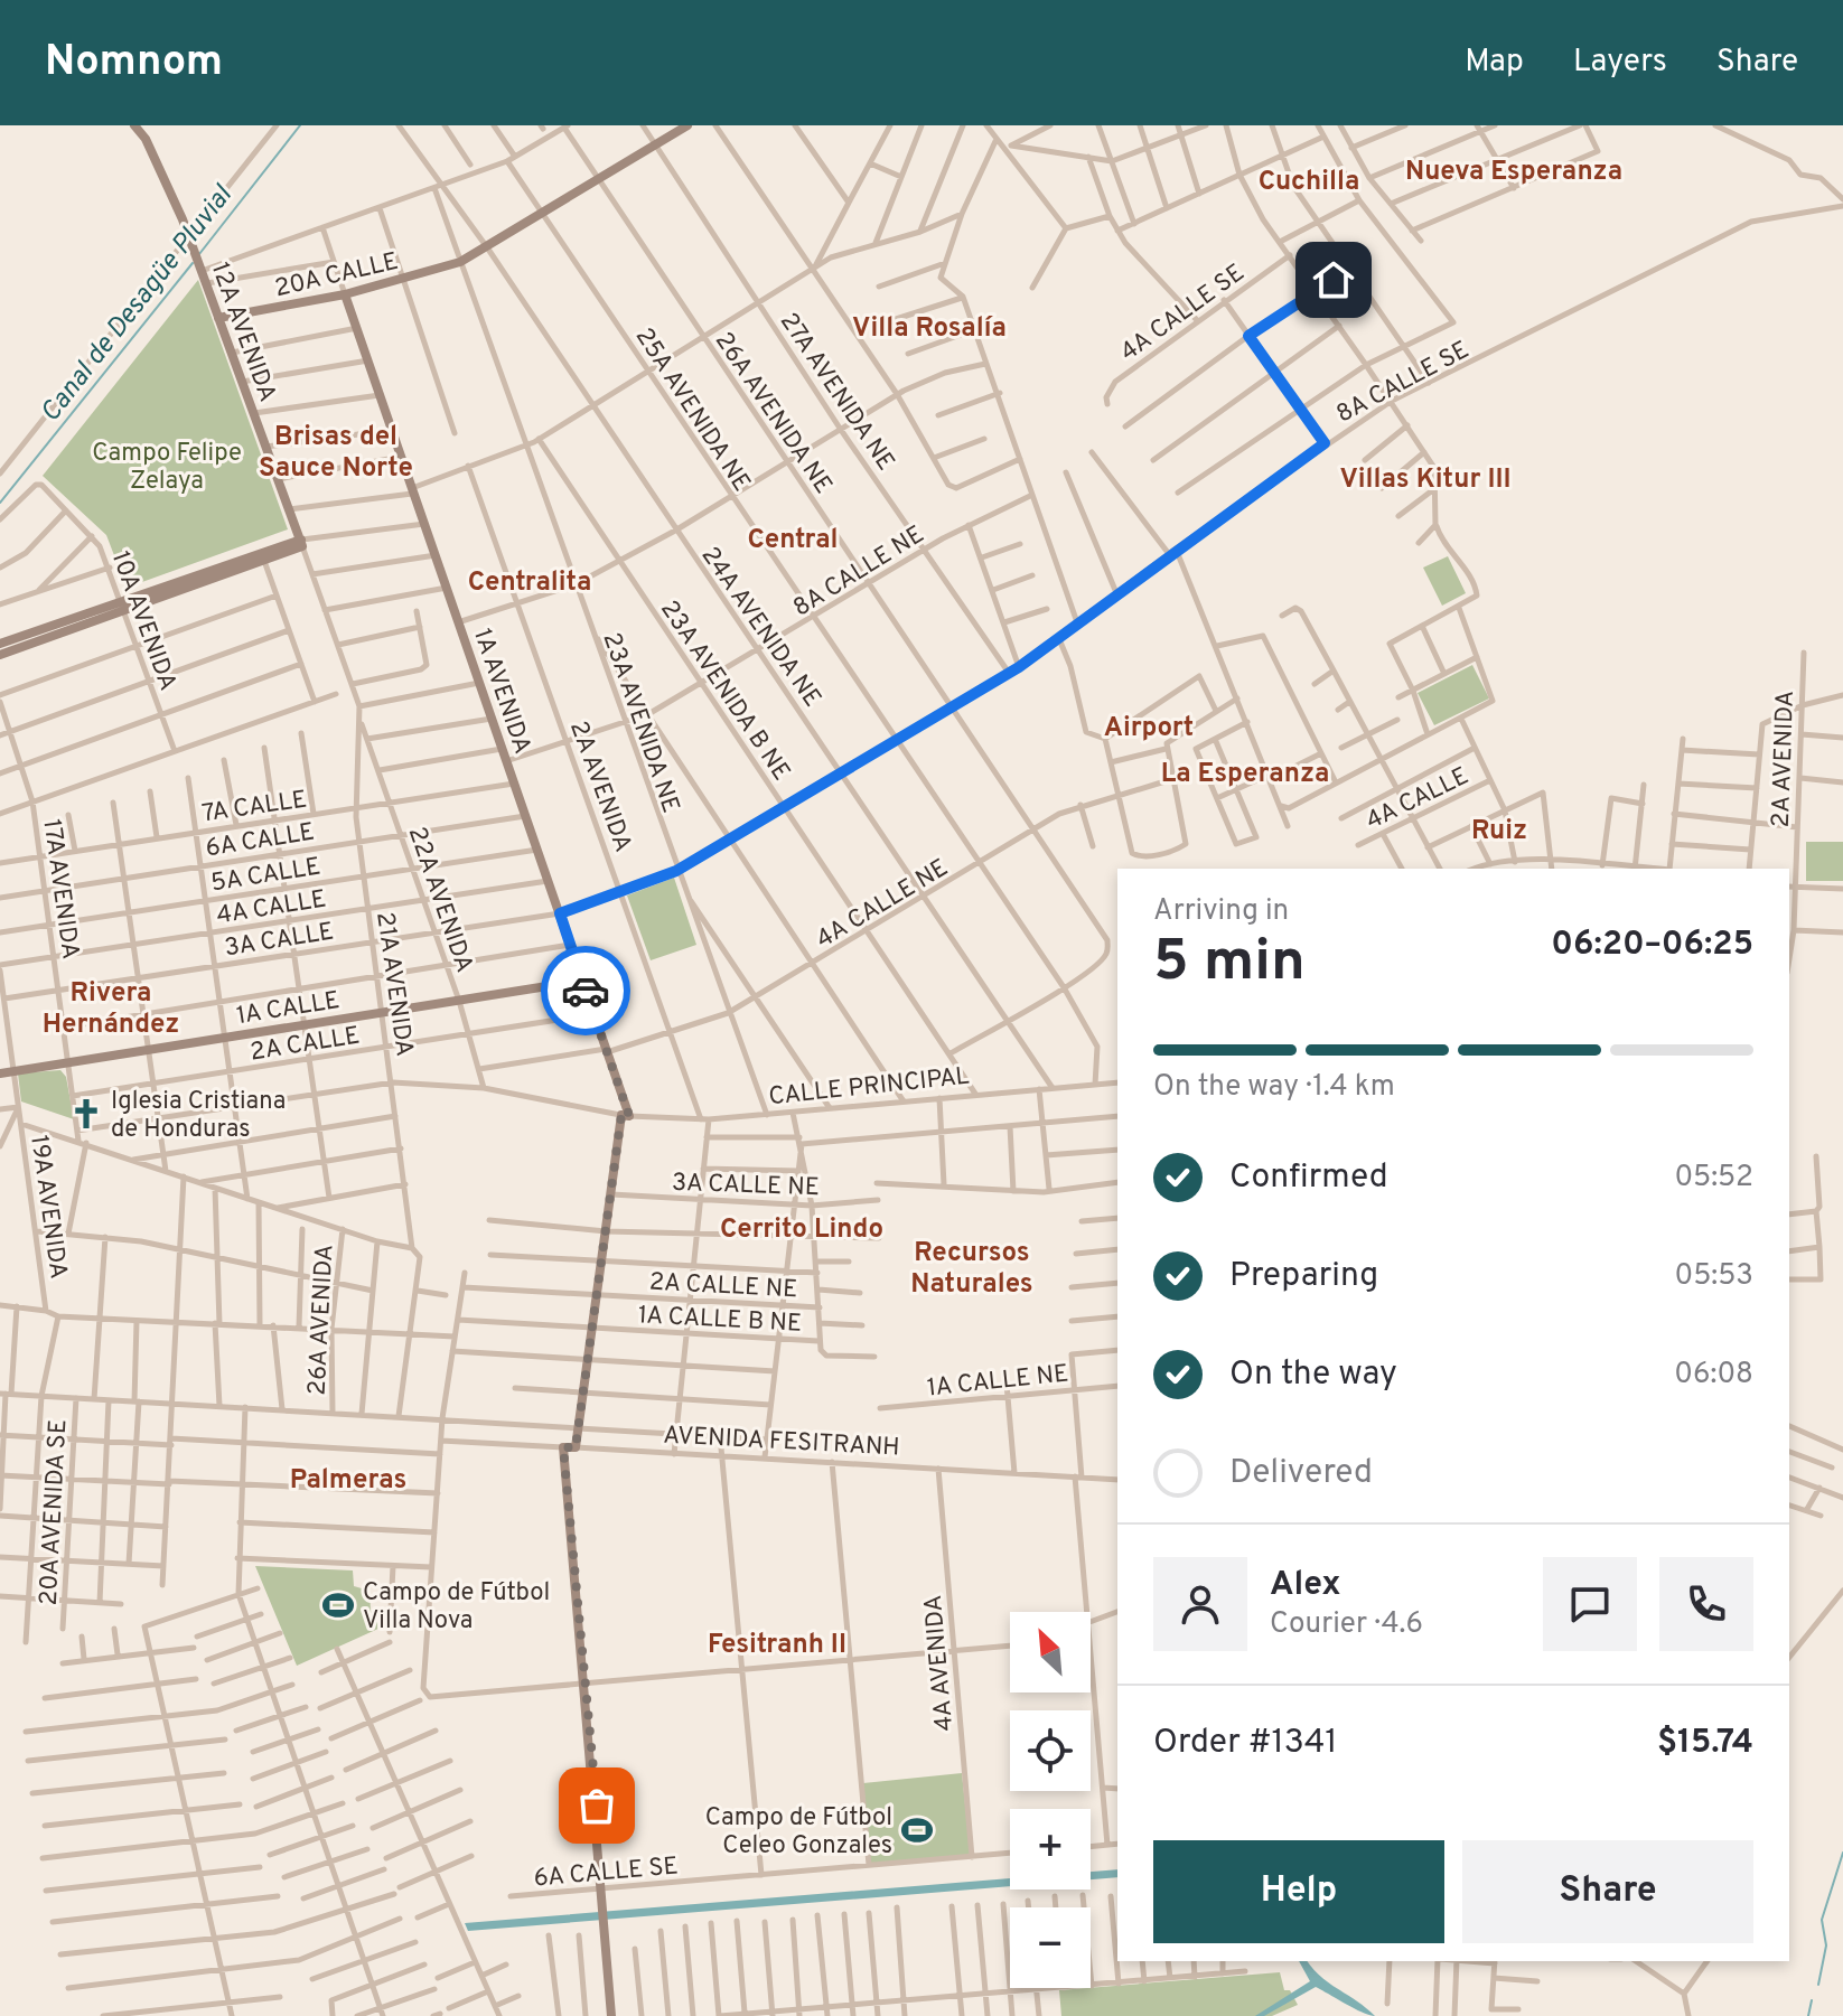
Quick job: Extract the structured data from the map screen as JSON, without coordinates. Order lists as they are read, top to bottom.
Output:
{
  "streets": {
    "street": [
      "20A CALLE",
      "4A CALLE SE",
      "12A AVENIDA",
      "8A CALLE SE",
      "27A AVENIDA NE",
      "25A AVENIDA NE",
      "26A AVENIDA NE",
      "8A CALLE NE",
      "10A AVENIDA",
      "24A AVENIDA NE",
      "23A AVENIDA B NE",
      "1A AVENIDA",
      "23A AVENIDA NE",
      "2A AVENIDA",
      "4A CALLE",
      "7A CALLE",
      "6A CALLE",
      "5A CALLE",
      "17A AVENIDA",
      "22A AVENIDA",
      "4A CALLE NE",
      "3A CALLE",
      "21A AVENIDA",
      "1A CALLE",
      "2A CALLE",
      "CALLE PRINCIPAL",
      "3A CALLE NE",
      "19A AVENIDA",
      "2A CALLE NE",
      "1A CALLE B NE",
      "26A AVENIDA",
      "1A CALLE NE",
      "AVENIDA FESITRANH",
      "20A AVENIDA SE",
      "4A AVENIDA",
      "6A CALLE SE"
    ]
  },
  "crossings": [
    ["20A CALLE", "12A AVENIDA"],
    ["20A CALLE", "27A AVENIDA NE"],
    ["20A CALLE", "25A AVENIDA NE"],
    ["20A CALLE", "26A AVENIDA NE"],
    ["20A CALLE", "24A AVENIDA NE"],
    ["20A CALLE", "1A AVENIDA"],
    ["20A CALLE", "23A AVENIDA NE"],
    ["12A AVENIDA", "22A AVENIDA"],
    ["12A AVENIDA", "21A AVENIDA"],
    ["8A CALLE SE", "27A AVENIDA NE"],
    ["8A CALLE SE", "25A AVENIDA NE"],
    ["8A CALLE SE", "26A AVENIDA NE"],
    ["8A CALLE SE", "3A CALLE"],
    ["27A AVENIDA NE", "8A CALLE NE"],
    ["25A AVENIDA NE", "26A AVENIDA NE"],
    ["25A AVENIDA NE", "8A CALLE NE"],
    ["25A AVENIDA NE", "4A CALLE NE"],
    ["25A AVENIDA NE", "3A CALLE"],
    ["25A AVENIDA NE", "CALLE PRINCIPAL"],
    ["26A AVENIDA NE", "8A CALLE NE"],
    ["26A AVENIDA NE", "4A CALLE NE"],
    ["8A CALLE NE", "24A AVENIDA NE"],
    ["8A CALLE NE", "23A AVENIDA B NE"],
    ["8A CALLE NE", "1A AVENIDA"],
    ["8A CALLE NE", "23A AVENIDA NE"],
    ["8A CALLE NE", "2A AVENIDA"],
    ["24A AVENIDA NE", "23A AVENIDA NE"],
    ["24A AVENIDA NE", "4A CALLE NE"],
    ["24A AVENIDA NE", "3A CALLE"],
    ["24A AVENIDA NE", "CALLE PRINCIPAL"],
    ["23A AVENIDA B NE", "4A CALLE NE"],
    ["23A AVENIDA B NE", "3A CALLE"],
    ["23A AVENIDA B NE", "CALLE PRINCIPAL"],
    ["1A AVENIDA", "4A CALLE"],
    ["1A AVENIDA", "7A CALLE"],
    ["1A AVENIDA", "6A CALLE"],
    ["1A AVENIDA", "5A CALLE"],
    ["1A AVENIDA", "4A CALLE NE"],
    ["1A AVENIDA", "3A CALLE"],
    ["1A AVENIDA", "1A CALLE"],
    ["1A AVENIDA", "2A CALLE"],
    ["1A AVENIDA", "CALLE PRINCIPAL"],
    ["23A AVENIDA NE", "4A CALLE NE"],
    ["23A AVENIDA NE", "3A CALLE"],
    ["23A AVENIDA NE", "CALLE PRINCIPAL"],
    ["2A AVENIDA", "4A CALLE NE"],
    ["2A AVENIDA", "3A CALLE"],
    ["2A AVENIDA", "CALLE PRINCIPAL"],
    ["4A CALLE", "17A AVENIDA"],
    ["4A CALLE", "22A AVENIDA"],
    ["4A CALLE", "21A AVENIDA"],
    ["4A CALLE", "19A AVENIDA"],
    ["7A CALLE", "17A AVENIDA"],
    ["7A CALLE", "22A AVENIDA"],
    ["7A CALLE", "21A AVENIDA"],
    ["6A CALLE", "17A AVENIDA"],
    ["6A CALLE", "22A AVENIDA"],
    ["6A CALLE", "21A AVENIDA"],
    ["5A CALLE", "17A AVENIDA"],
    ["5A CALLE", "22A AVENIDA"],
    ["5A CALLE", "21A AVENIDA"],
    ["17A AVENIDA", "3A CALLE"],
    ["17A AVENIDA", "1A CALLE"],
    ["17A AVENIDA", "2A CALLE"],
    ["22A AVENIDA", "3A CALLE"],
    ["22A AVENIDA", "21A AVENIDA"],
    ["22A AVENIDA", "1A CALLE"],
    ["22A AVENIDA", "2A CALLE"],
    ["22A AVENIDA", "CALLE PRINCIPAL"],
    ["3A CALLE", "21A AVENIDA"],
    ["3A CALLE", "19A AVENIDA"],
    ["21A AVENIDA", "1A CALLE"],
    ["21A AVENIDA", "2A CALLE"],
    ["1A CALLE", "19A AVENIDA"],
    ["AVENIDA FESITRANH", "4A AVENIDA"],
    ["4A AVENIDA", "6A CALLE SE"]
  ],
  "districts": [
    "Nueva Esperanza",
    "Cuchilla",
    "Villa Rosalía",
    "Brisas del Sauce Norte",
    "Villas Kitur III",
    "Central",
    "Centralita",
    "Airport",
    "La Esperanza",
    "Ruiz",
    "Rivera Hernández",
    "Cerrito Lindo",
    "Recursos Naturales",
    "Palmeras",
    "Fesitranh II"
  ],
  "water": ["Canal de Desagüe Pluvial"],
  "parks": ["Campo Felipe Zelaya"],
  "places": {
    "church": ["Iglesia Cristiana de Honduras"],
    "sports": ["Campo de Fútbol Villa Nova", "Campo de Fútbol Celeo Gonzales"]
  },
  "north": "top left",
  "page": {
    "header": "Nomnom",
    "nav": ["Map", "Layers", "Share"],
    "heading": ["5 min", "Arriving in", "06:20–06:25"],
    "panel": [
      "Alex",
      "Courier · 4.6",
      "Order #1341",
      "$15.74"
    ],
    "bar": "On the way · 1.4 km",
    "list": [
      ["Confirmed", "05:52"],
      ["Preparing", "05:53"],
      ["On the way", "06:08"],
      "Delivered"
    ],
    "map_buttons": ["+", "−"],
    "buttons": ["Help", "Share"]
  }
}
